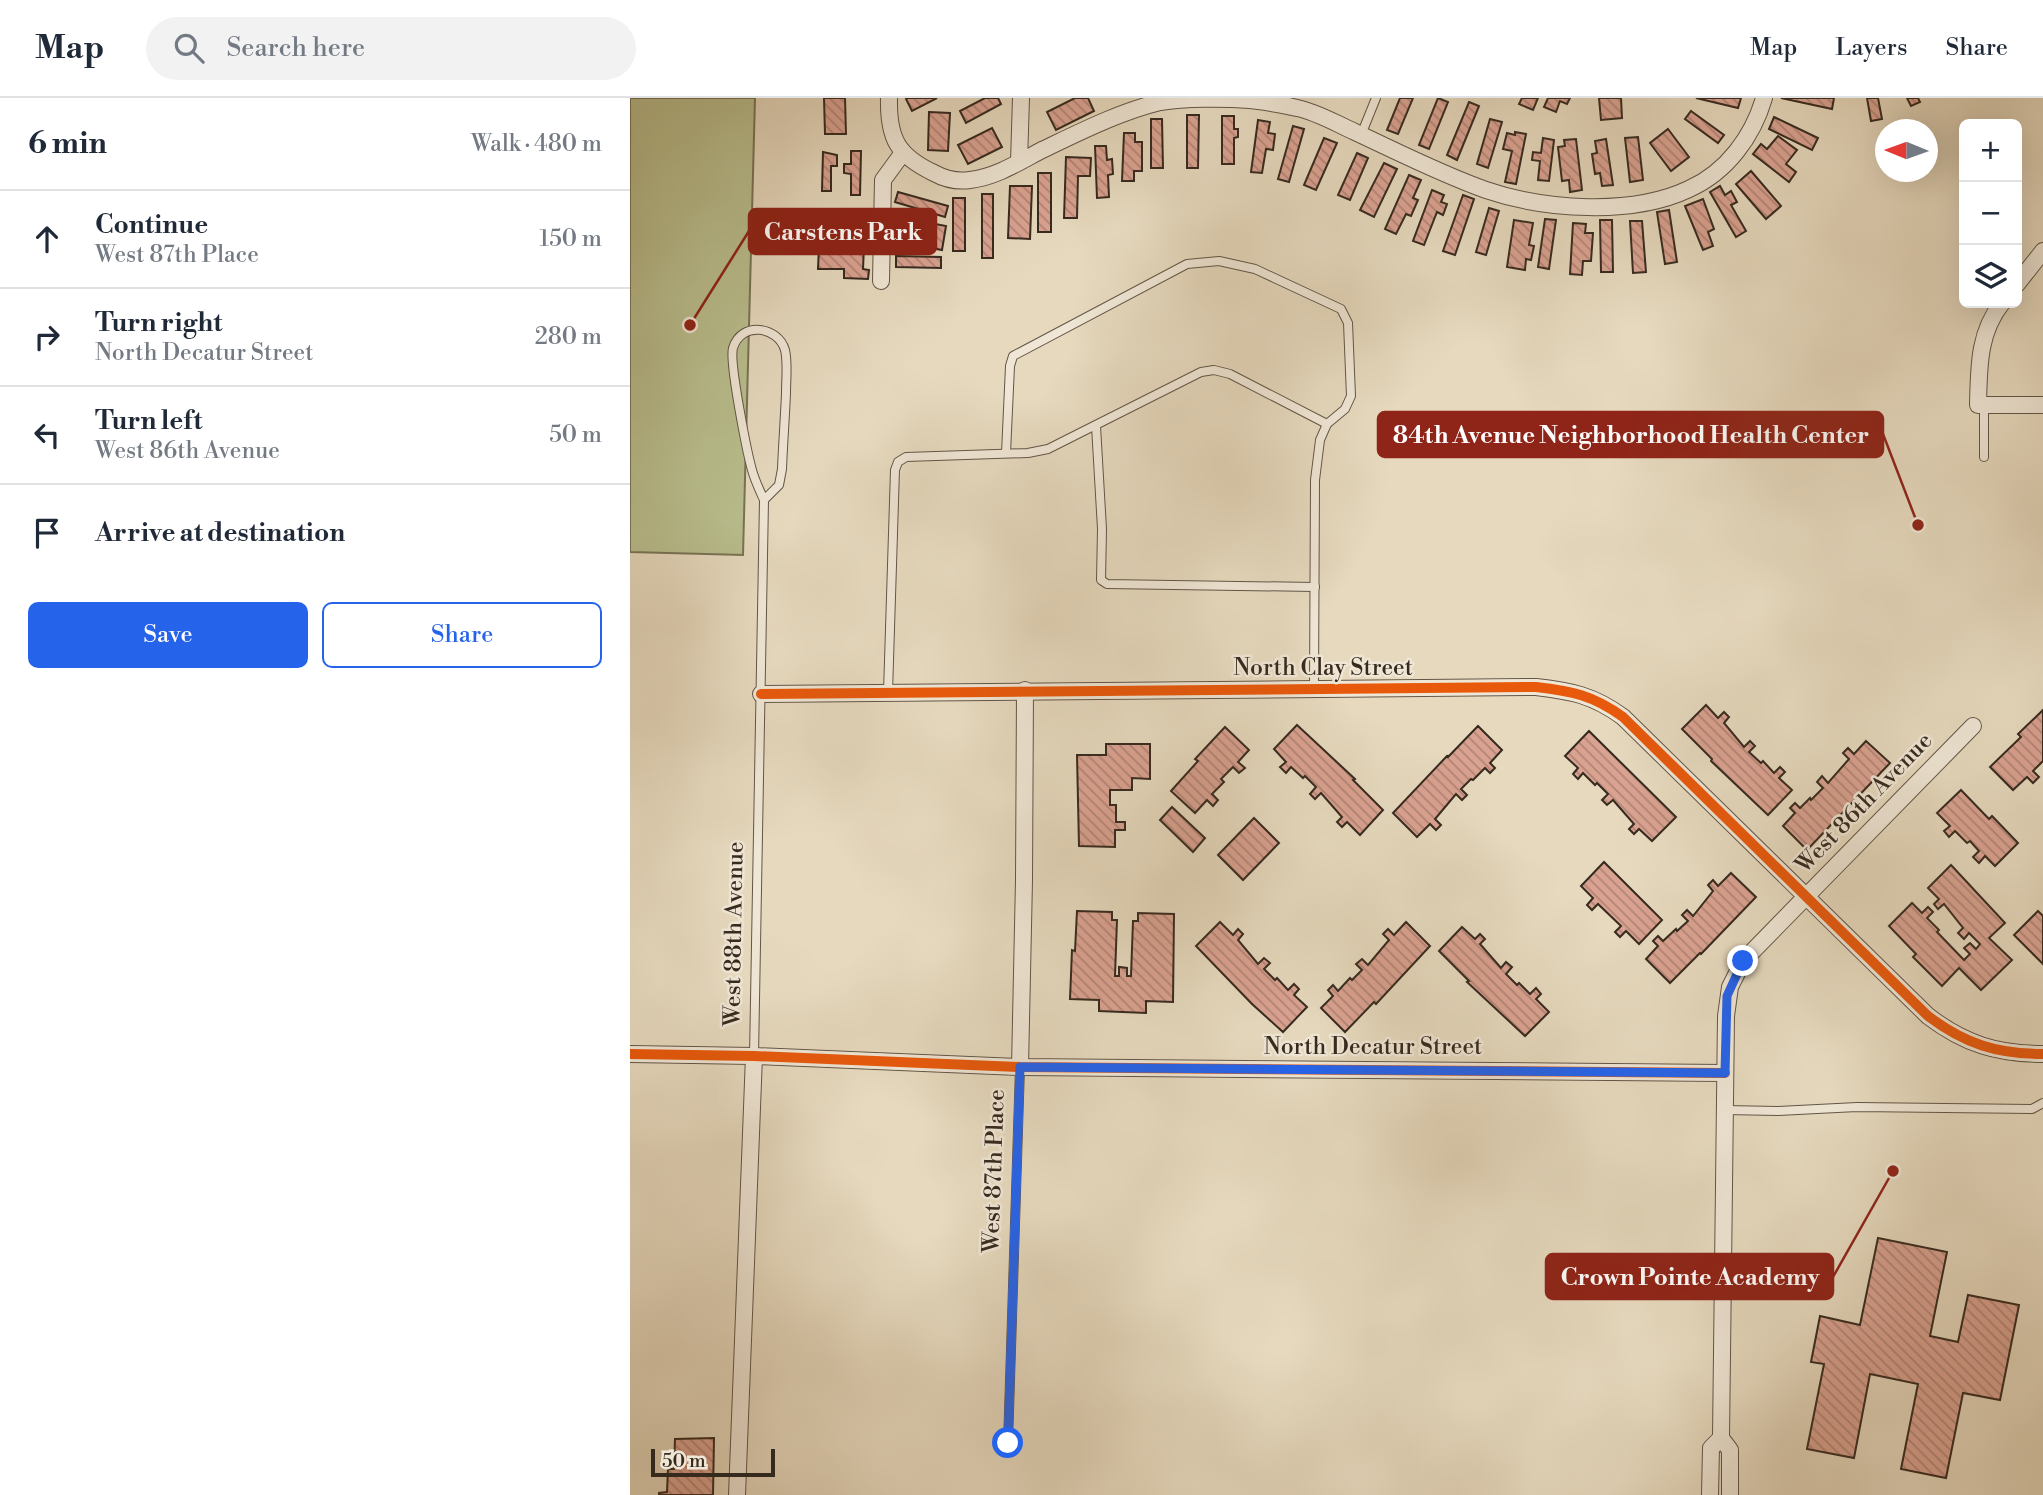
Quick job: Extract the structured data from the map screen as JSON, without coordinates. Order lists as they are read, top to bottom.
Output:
{
  "streets": {
    "street": [
      "North Clay Street",
      "West 86th Avenue",
      "West 88th Avenue",
      "North Decatur Street",
      "West 87th Place"
    ]
  },
  "crossings": [
    ["North Clay Street", "West 86th Avenue"],
    ["North Clay Street", "West 88th Avenue"],
    ["North Clay Street", "West 87th Place"],
    ["West 86th Avenue", "North Decatur Street"],
    ["West 88th Avenue", "North Decatur Street"],
    ["North Decatur Street", "West 87th Place"]
  ],
  "places": ["Carstens Park", "84th Avenue Neighborhood Health Center", "Crown Pointe Academy"],
  "scale_bar": "50 m",
  "north": "left",
  "page": {
    "header": "Map",
    "search": "Search here",
    "nav": ["Map", "Layers", "Share"],
    "heading": ["6 min", "Walk · 480 m"],
    "map_buttons": ["+", "−"],
    "list": [
      ["Continue", "West 87th Place", "150 m"],
      ["Turn right", "North Decatur Street", "280 m"],
      ["Turn left", "West 86th Avenue", "50 m"],
      "Arrive at destination"
    ],
    "buttons": ["Save", "Share"],
    "scale": "50 m"
  }
}
